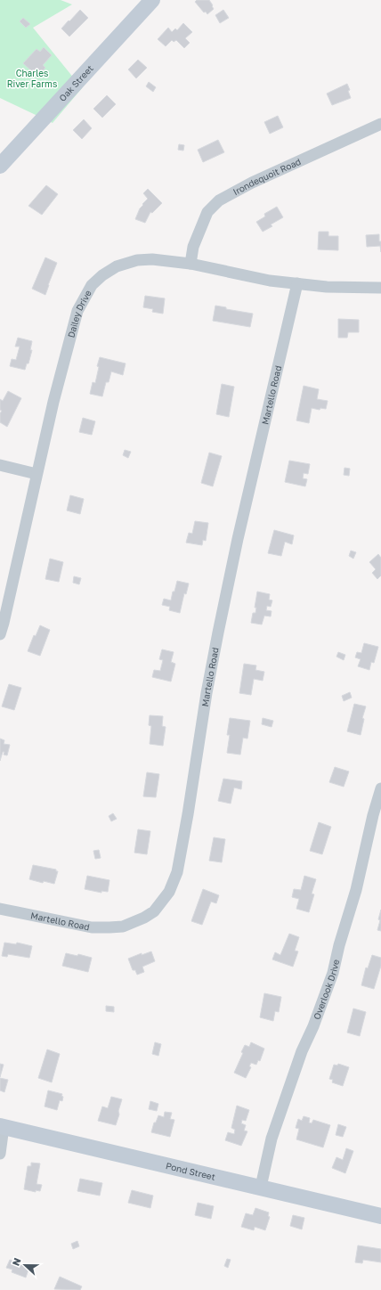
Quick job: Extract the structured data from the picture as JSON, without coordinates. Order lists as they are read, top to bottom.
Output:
{
  "streets": {
    "main road": ["Oak Street", "Pond Street"],
    "street": [
      "Irondequoit Road",
      "Dailey Drive",
      "Martello Road",
      "Overlook Drive"
    ]
  },
  "crossings": [
    ["Irondequoit Road", "Dailey Drive"],
    ["Dailey Drive", "Martello Road"],
    ["Overlook Drive", "Pond Street"]
  ],
  "parks": ["Charles River Farms"],
  "north": "left"
}
